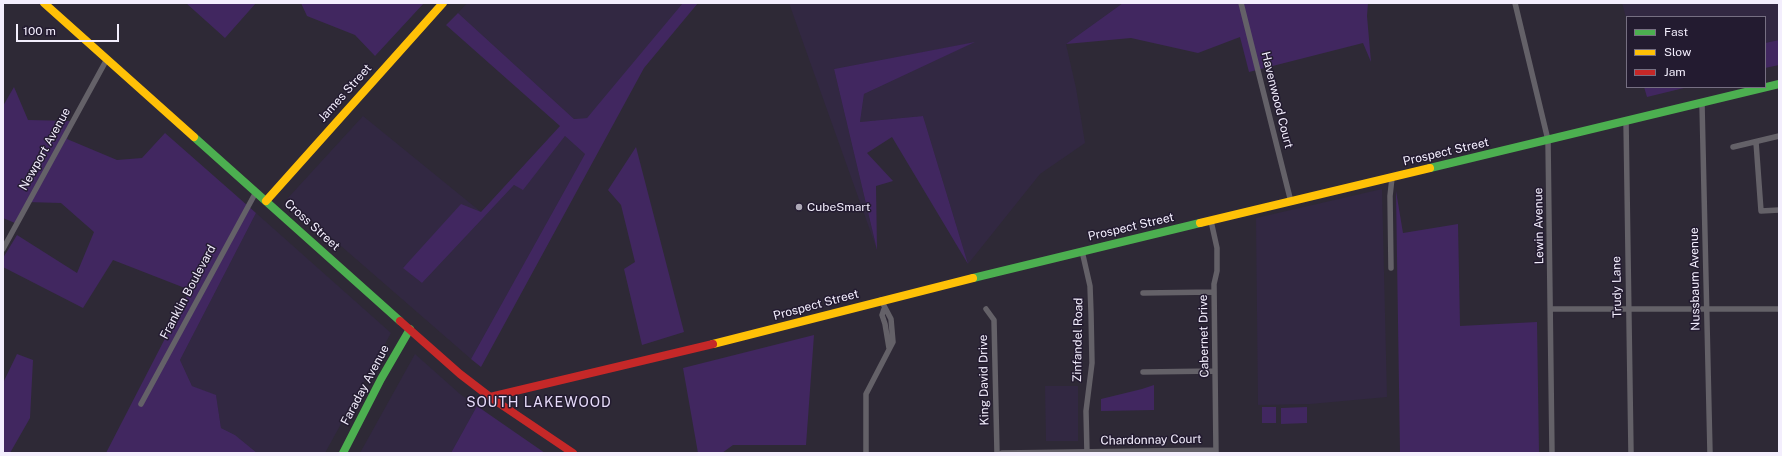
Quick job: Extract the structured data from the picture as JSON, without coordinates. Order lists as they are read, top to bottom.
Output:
{
  "streets": {
    "street": [
      "James Street",
      "Havenwood Court",
      "Newport Avenue",
      "Prospect Street",
      "Cross Street",
      "Lewin Avenue",
      "Nussbaum Avenue",
      "Trudy Lane",
      "Franklin Boulevard",
      "Cabernet Drive",
      "Zinfandel Road",
      "King David Drive",
      "Faraday Avenue",
      "Chardonnay Court"
    ]
  },
  "crossings": [
    ["James Street", "Cross Street"],
    ["Havenwood Court", "Prospect Street"],
    ["Newport Avenue", "Cross Street"],
    ["Prospect Street", "Cross Street"],
    ["Prospect Street", "Lewin Avenue"],
    ["Prospect Street", "Nussbaum Avenue"],
    ["Prospect Street", "Trudy Lane"],
    ["Prospect Street", "Cabernet Drive"],
    ["Prospect Street", "Zinfandel Road"],
    ["Cross Street", "Franklin Boulevard"],
    ["Cross Street", "Faraday Avenue"],
    ["Cabernet Drive", "Chardonnay Court"],
    ["Zinfandel Road", "Chardonnay Court"]
  ],
  "districts": ["SOUTH LAKEWOOD"],
  "places": ["CubeSmart"],
  "legend": ["Fast", "Slow", "Jam"],
  "scale_bar": "100 m"
}
